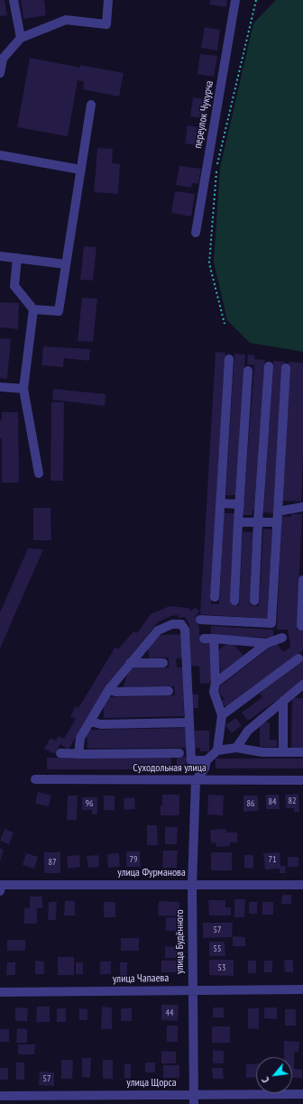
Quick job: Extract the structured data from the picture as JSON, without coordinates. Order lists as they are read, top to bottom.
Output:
{
  "streets": {
    "street": [
      "переулок Чукурча",
      "Суходольная улица",
      "улица Фурманова",
      "улица Будённого",
      "улица Чапаева",
      "улица Щорса"
    ]
  },
  "crossings": [
    ["Суходольная улица", "улица Будённого"],
    ["улица Фурманова", "улица Будённого"],
    ["улица Будённого", "улица Чапаева"],
    ["улица Будённого", "улица Щорса"]
  ],
  "house_numbers": [
    "82",
    "84",
    "96",
    "86",
    "79",
    "71",
    "87",
    "57",
    "55",
    "53",
    "44",
    "57"
  ],
  "north": "bottom left"
}
